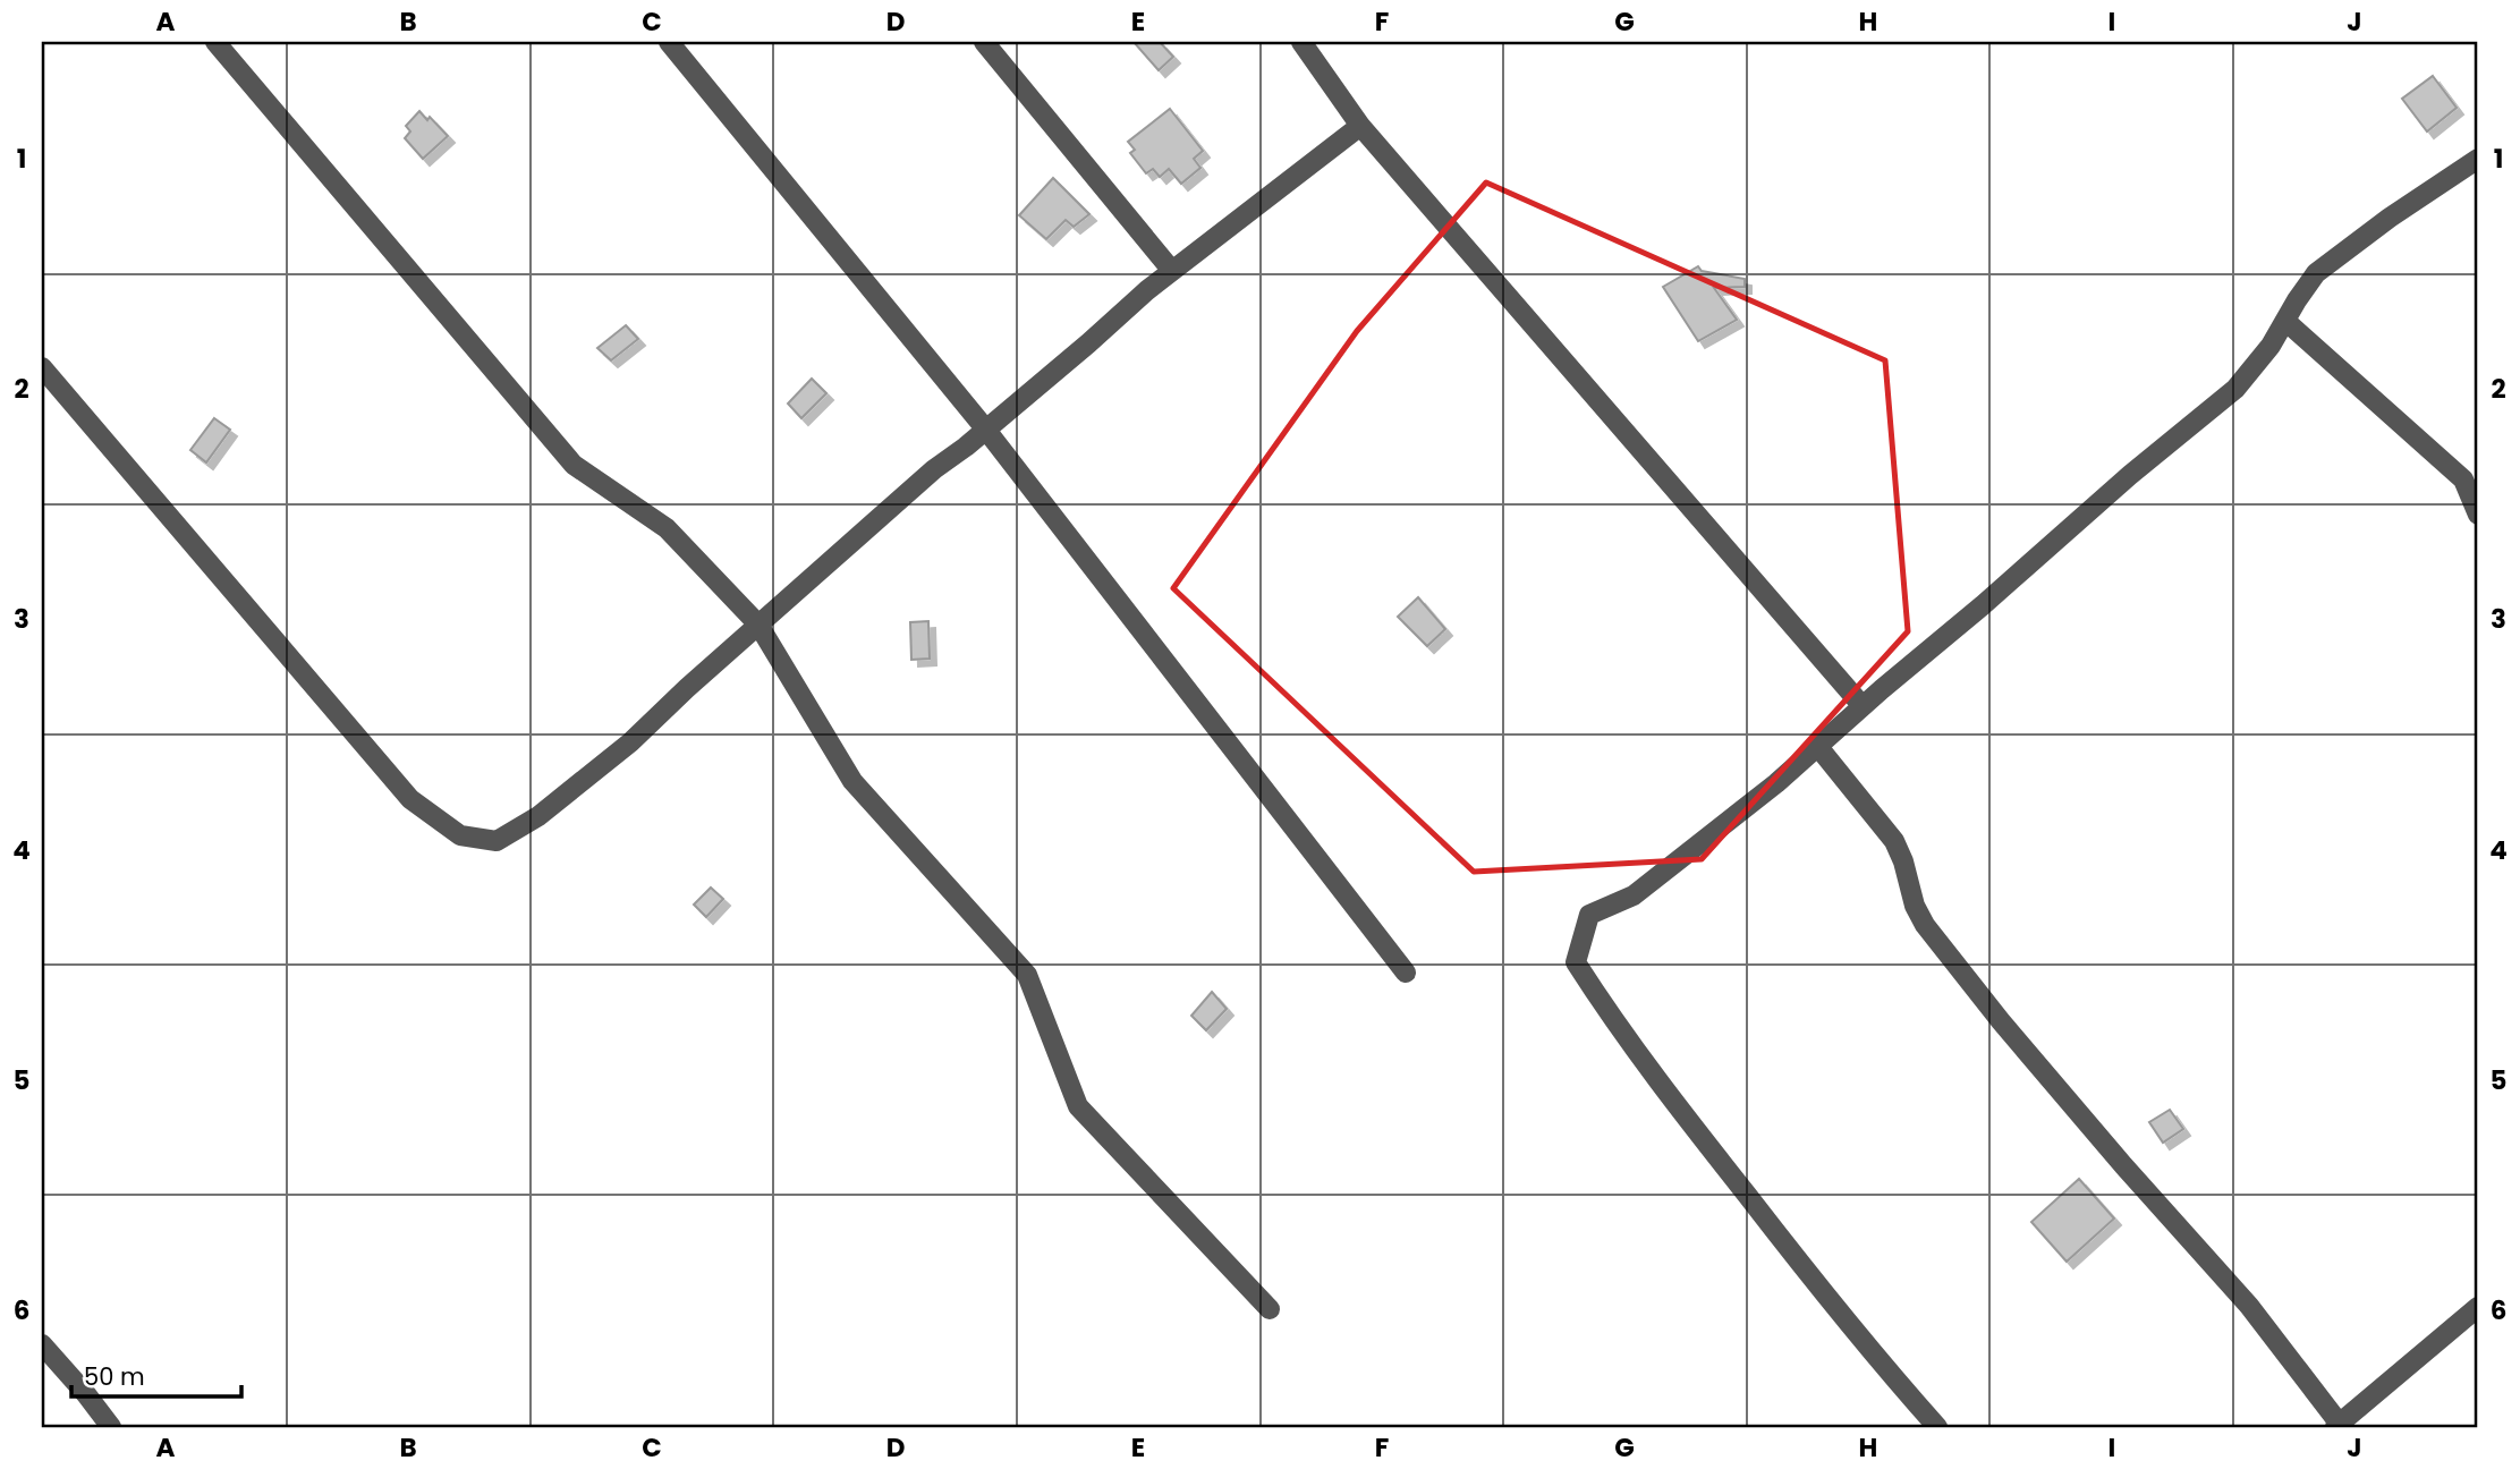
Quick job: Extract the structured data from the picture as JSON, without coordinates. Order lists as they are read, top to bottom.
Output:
{
  "scale_bar": "50 m",
  "grid": {
    "columns": [
      "A",
      "B",
      "C",
      "D",
      "E",
      "F",
      "G",
      "H",
      "I",
      "J"
    ],
    "rows": [
      "1",
      "2",
      "3",
      "4",
      "5",
      "6"
    ]
  }
}
